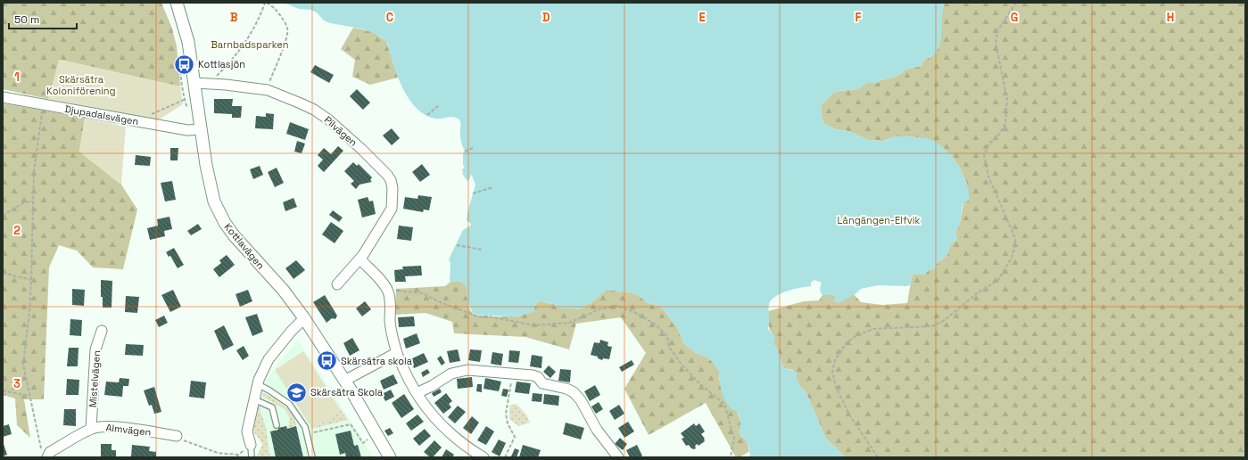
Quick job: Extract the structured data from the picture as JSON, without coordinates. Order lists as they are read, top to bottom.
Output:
{
  "streets": {
    "street": [
      "Djupadalsvägen",
      "Pilvägen",
      "Kottlavägen",
      "Mistelvägen",
      "Almvägen"
    ]
  },
  "crossings": [
    ["Djupadalsvägen", "Kottlavägen"],
    ["Pilvägen", "Kottlavägen"],
    ["Mistelvägen", "Almvägen"]
  ],
  "parks": ["Barnbadsparken", "Skärsätra Koloniförening", "Långängen-Elfvik"],
  "places": {
    "bus stop": ["Kottlasjön", "Skärsätra skola"],
    "school or university": ["Skärsätra Skola"]
  },
  "scale_bar": "50 m",
  "grid": {
    "columns": [
      "B",
      "C",
      "D",
      "E",
      "F",
      "G",
      "H"
    ],
    "rows": ["1", "2", "3"]
  }
}
